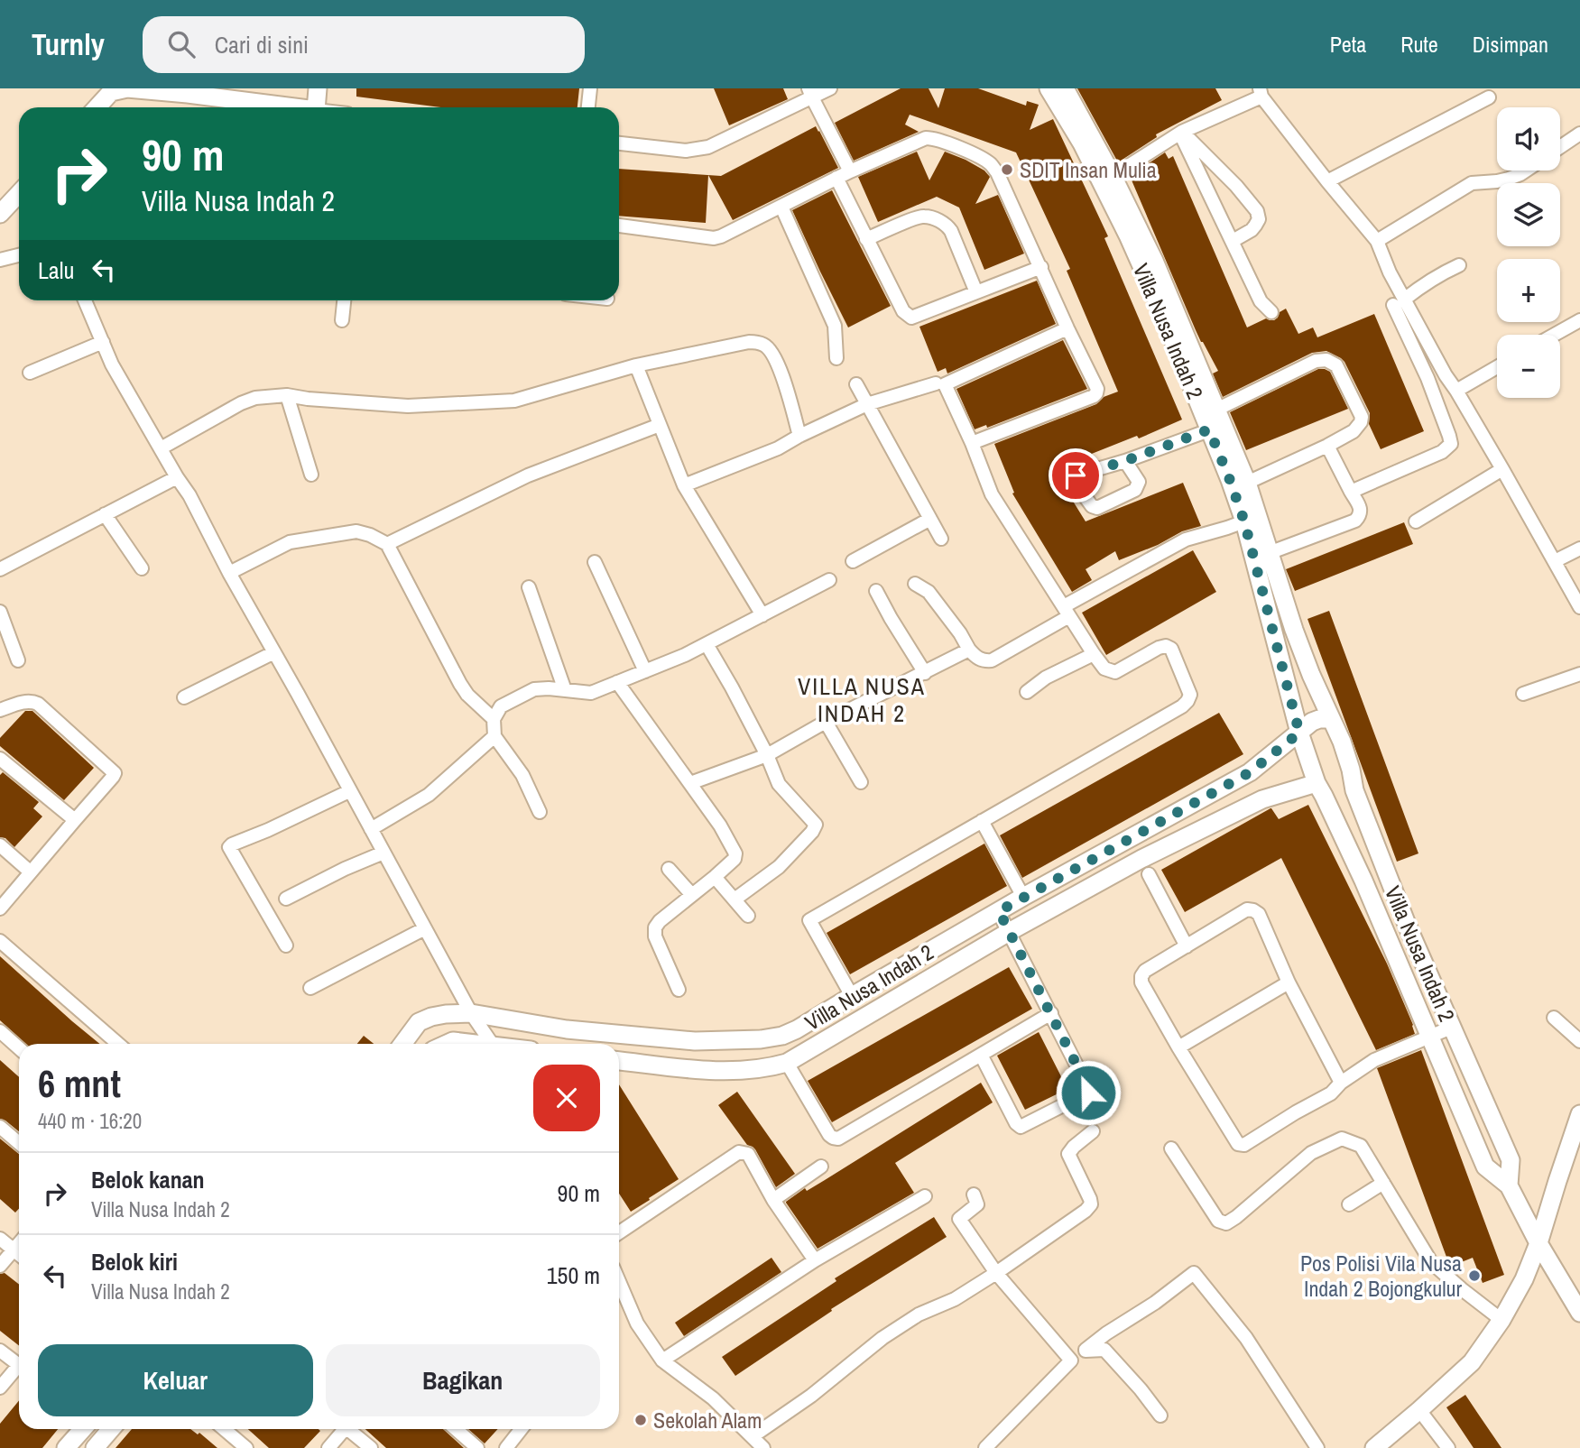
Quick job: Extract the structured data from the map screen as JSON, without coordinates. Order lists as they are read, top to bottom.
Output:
{
  "streets": {
    "main road": ["Villa Nusa Indah 2"]
  },
  "districts": ["VILLA NUSA INDAH 2"],
  "places": ["SDIT Insan Mulia", "Pos Polisi Vila Nusa Indah 2 Bojongkulur", "Sekolah Alam"],
  "page": {
    "header": "Turnly",
    "search": "Cari di sini",
    "nav": ["Peta", "Rute", "Disimpan"],
    "map_buttons": ["+", "−"],
    "turn": ["90 m", "Villa Nusa Indah 2"],
    "then": "Lalu",
    "heading": ["6 mnt", "440 m · 16:20"],
    "list": [
      {
        "name": "Belok kanan",
        "note": "Villa Nusa Indah 2",
        "value": "90 m"
      },
      {
        "name": "Belok kiri",
        "note": "Villa Nusa Indah 2",
        "value": "150 m"
      }
    ],
    "buttons": ["Keluar", "Bagikan"]
  }
}
